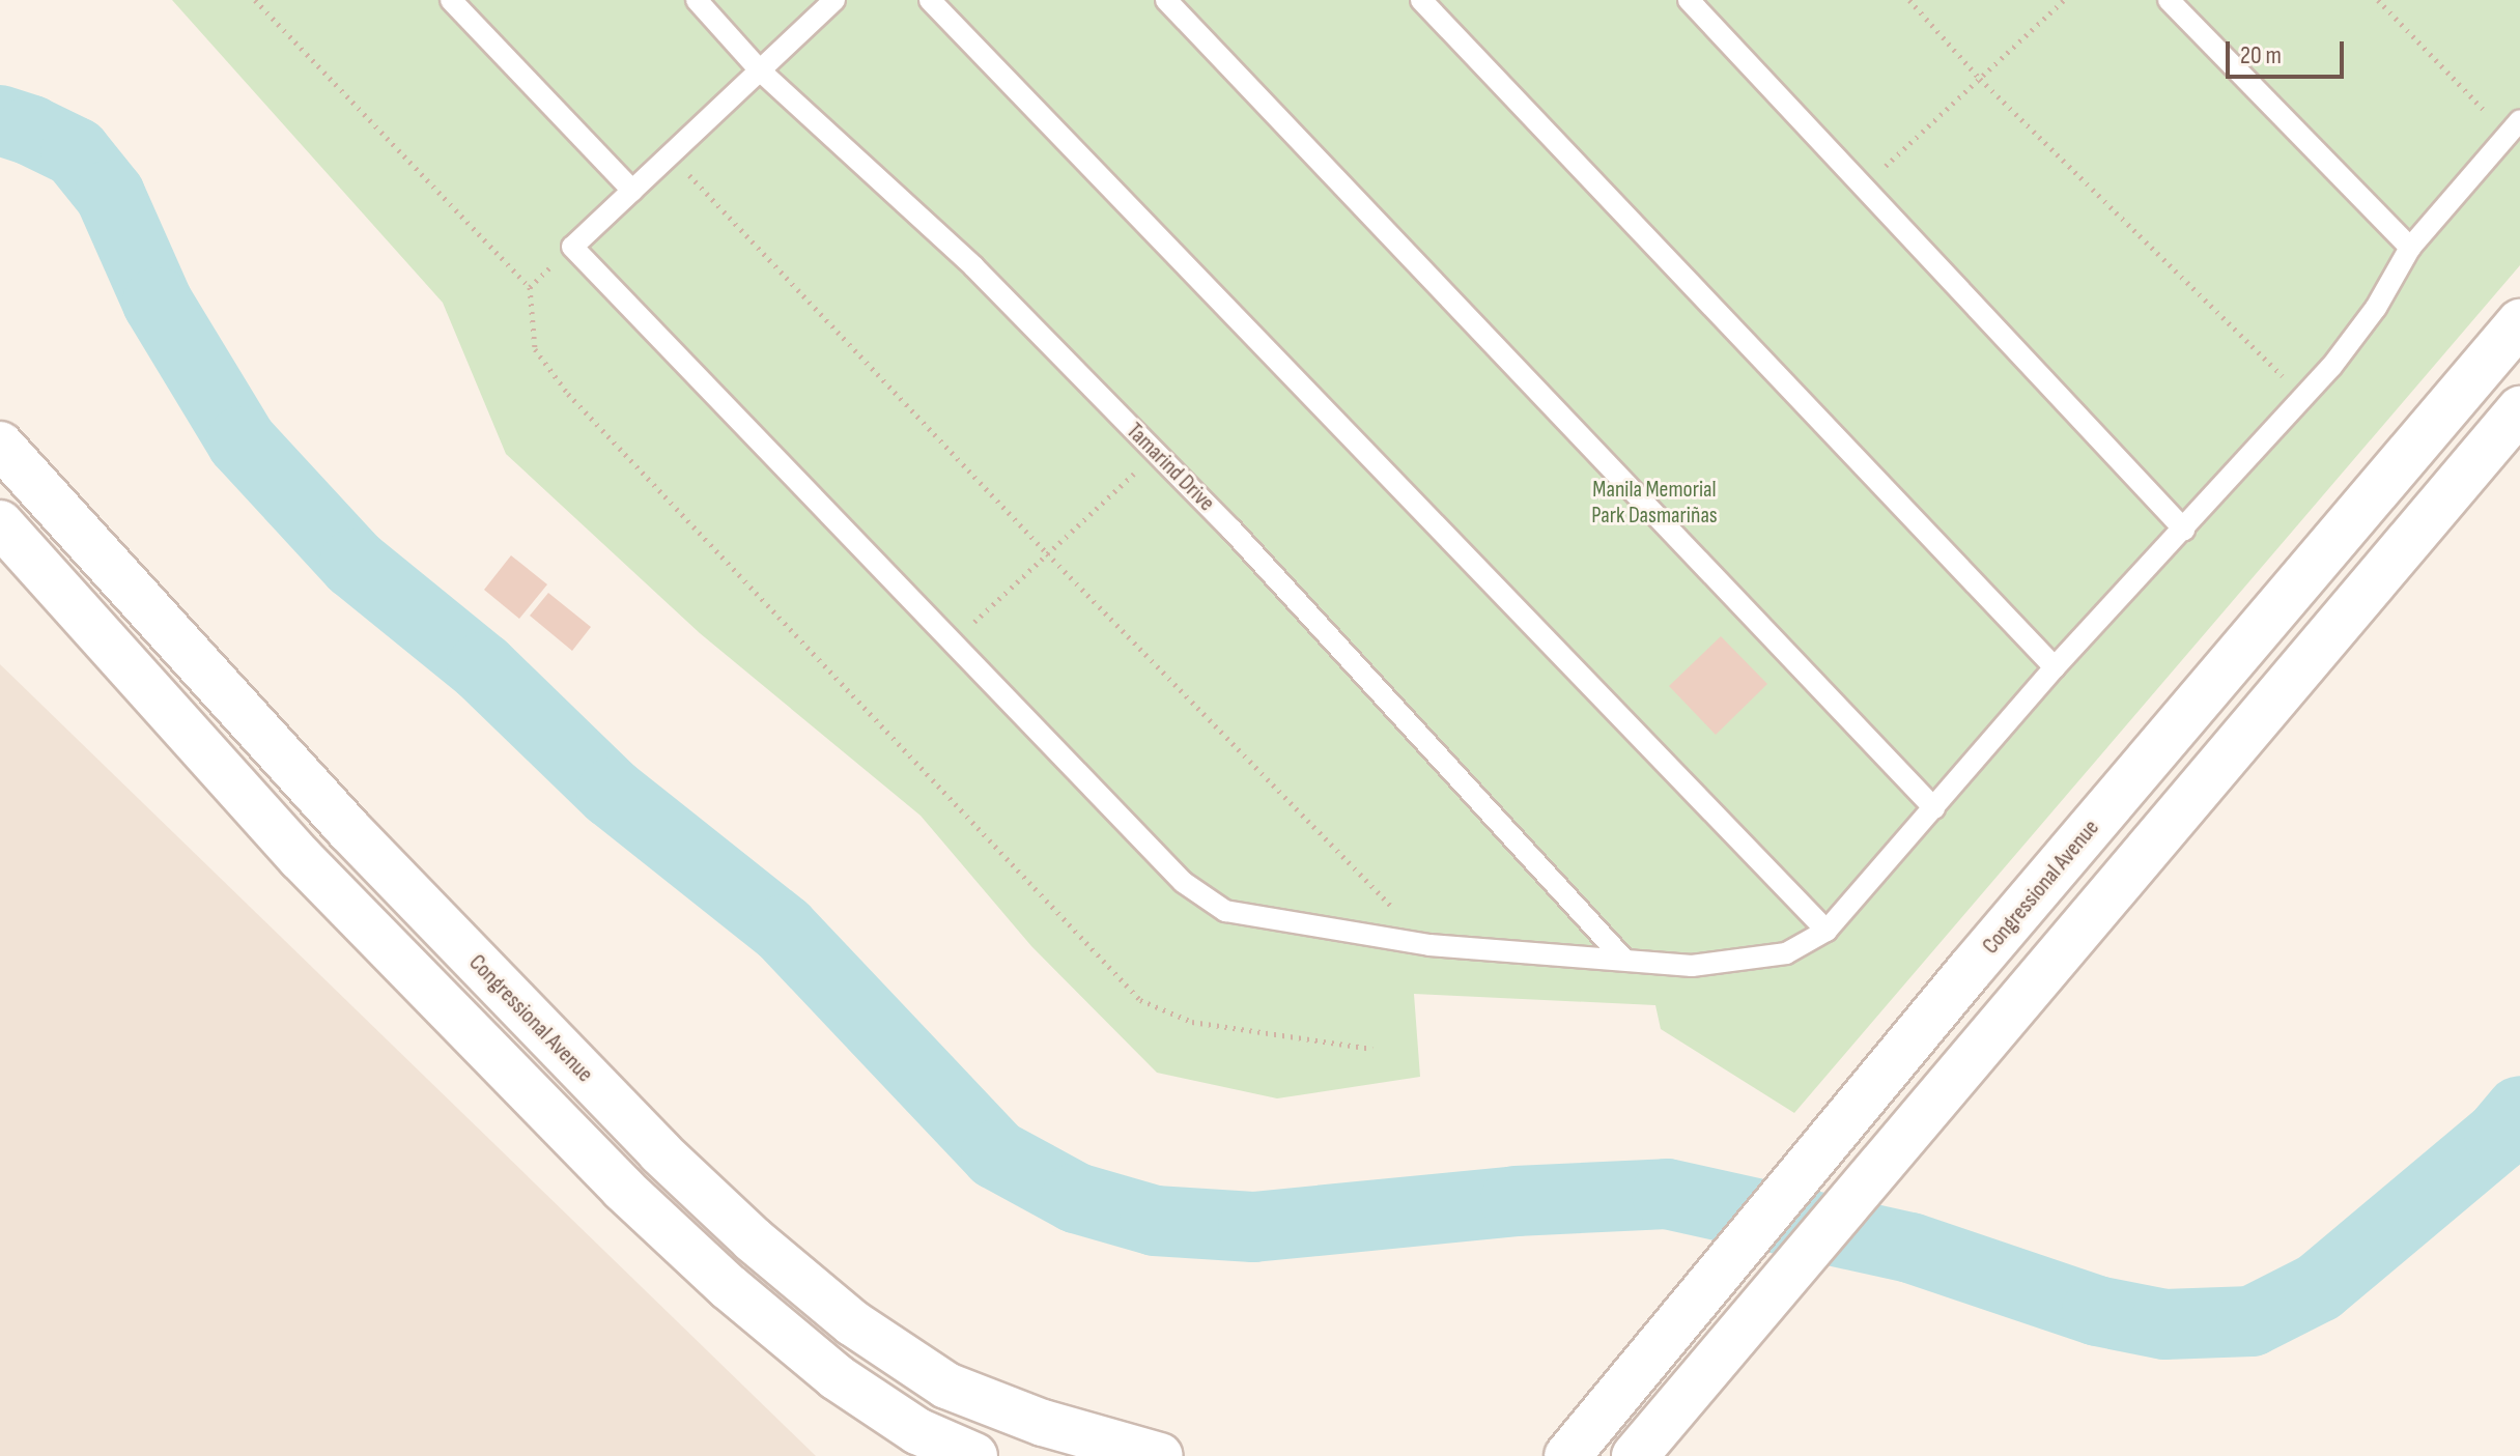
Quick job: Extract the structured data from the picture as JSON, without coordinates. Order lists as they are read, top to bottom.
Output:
{
  "streets": {
    "main road": ["Congressional Avenue"],
    "lane": ["Tamarind Drive"]
  },
  "parks": ["Manila Memorial Park Dasmariñas"],
  "scale_bar": "20 m"
}
